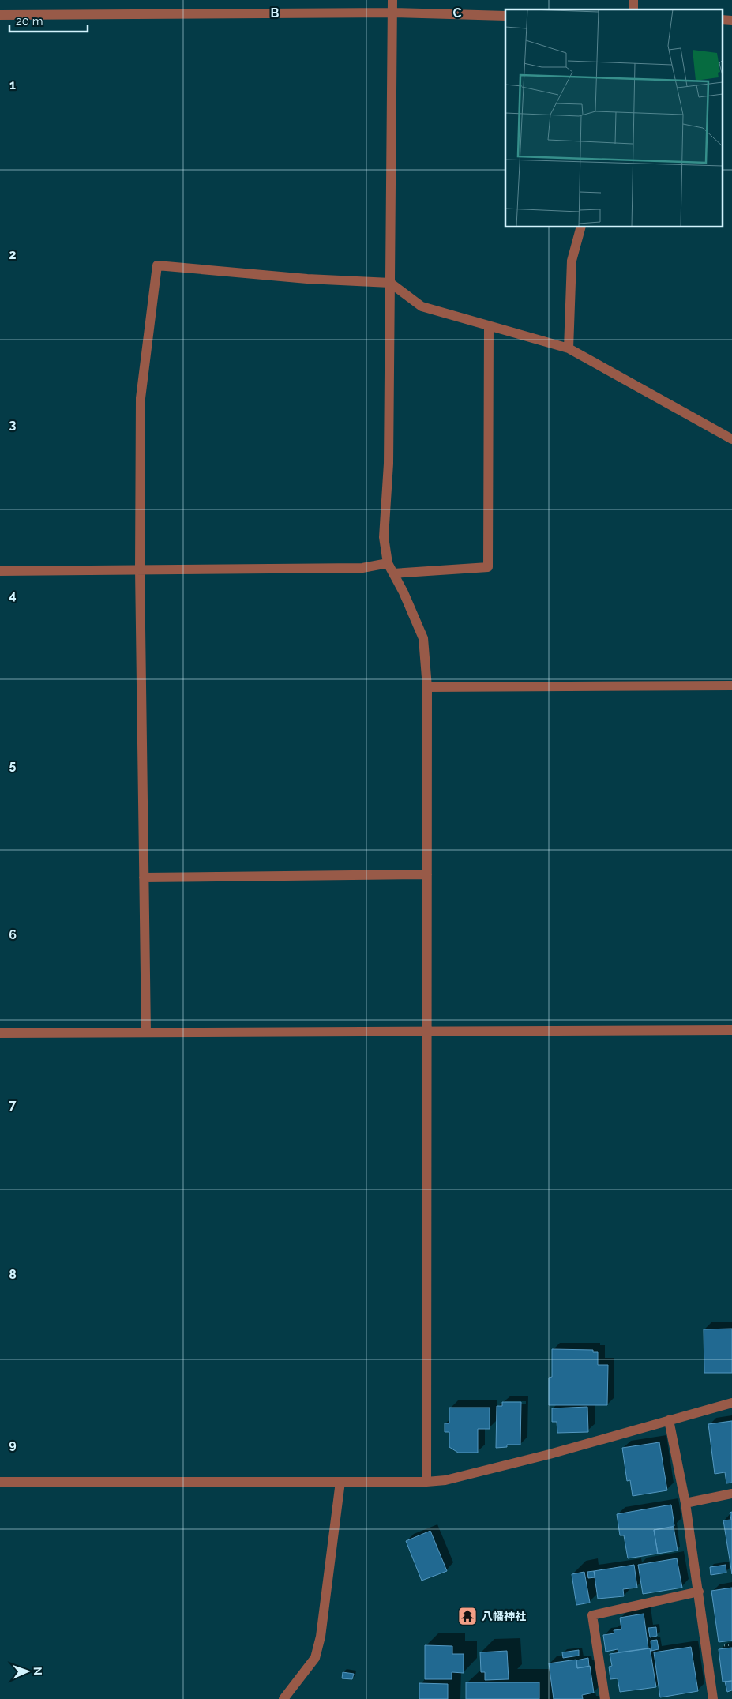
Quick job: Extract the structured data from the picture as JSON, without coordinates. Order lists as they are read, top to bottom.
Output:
{
  "places": {
    "temple": ["八幡神社"]
  },
  "scale_bar": "20 m",
  "north": "right",
  "grid": {
    "columns": ["B", "C"],
    "rows": [
      "1",
      "2",
      "3",
      "4",
      "5",
      "6",
      "7",
      "8",
      "9"
    ]
  }
}
